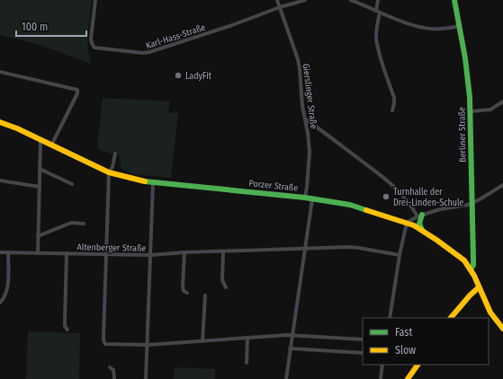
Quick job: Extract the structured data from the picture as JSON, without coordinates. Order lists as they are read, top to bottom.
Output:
{
  "streets": {
    "main road": ["Berliner Straße", "Porzer Straße"],
    "street": ["Karl-Hass-Straße", "Gierslinger Straße", "Altenberger Straße"]
  },
  "crossings": [
    ["Karl-Hass-Straße", "Gierslinger Straße"],
    ["Gierslinger Straße", "Porzer Straße"],
    ["Berliner Straße", "Porzer Straße"]
  ],
  "places": ["LadyFit", "Turnhalle der Drei-Linden-Schule"],
  "legend": ["Fast", "Slow"],
  "scale_bar": "100 m"
}
